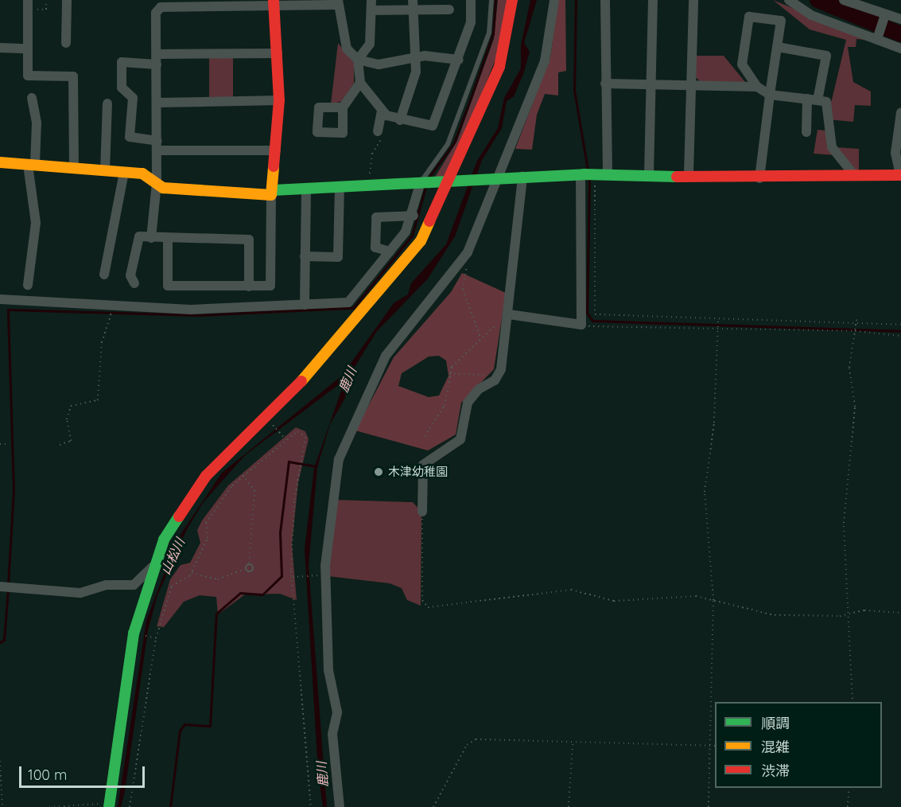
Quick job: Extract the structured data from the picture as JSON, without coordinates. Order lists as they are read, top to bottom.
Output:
{
  "water": ["鹿川", "山松川"],
  "places": ["木津幼稚園"],
  "legend": ["順調", "混雑", "渋滞"],
  "scale_bar": "100 m"
}
